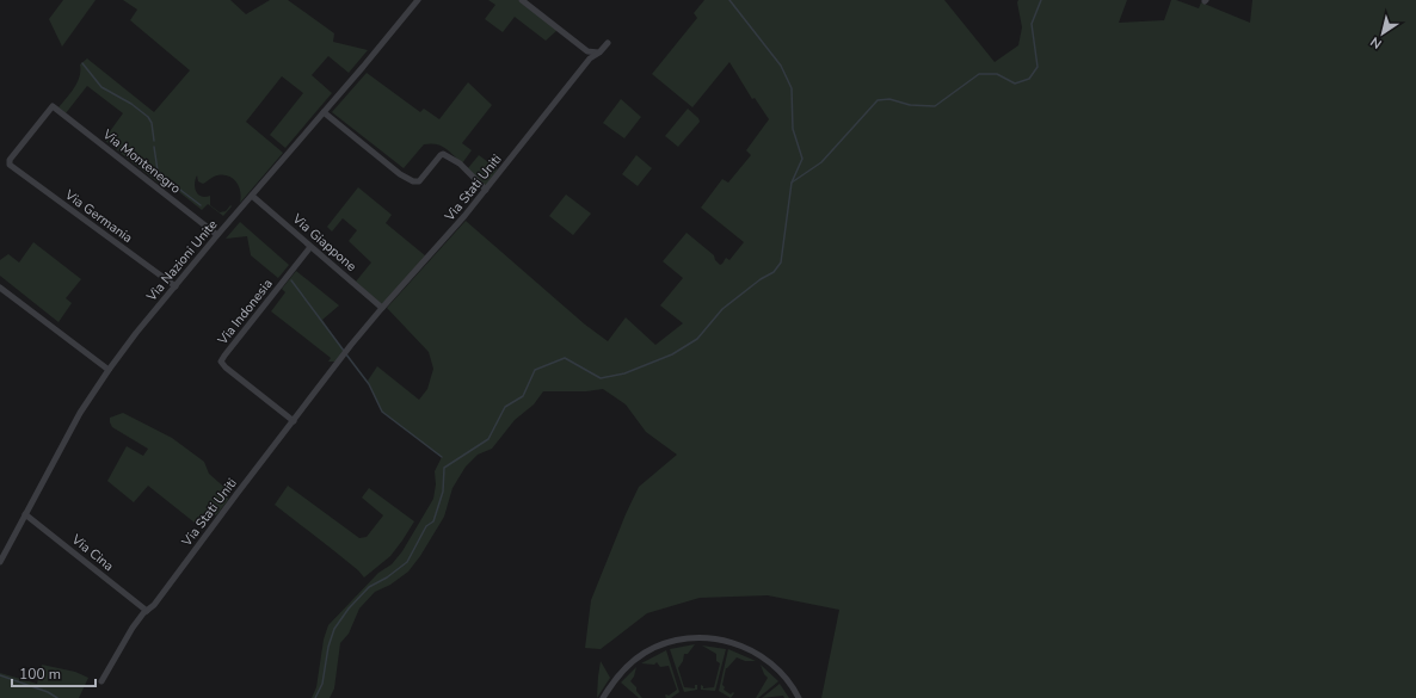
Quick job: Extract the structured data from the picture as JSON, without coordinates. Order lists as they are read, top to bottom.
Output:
{
  "streets": {
    "street": [
      "Via Montenegro",
      "Via Stati Uniti",
      "Via Germania",
      "Via Giappone",
      "Via Nazioni Unite",
      "Via Indonesia",
      "Via Cina"
    ]
  },
  "crossings": [
    ["Via Montenegro", "Via Germania"],
    ["Via Montenegro", "Via Nazioni Unite"],
    ["Via Stati Uniti", "Via Giappone"],
    ["Via Stati Uniti", "Via Indonesia"],
    ["Via Stati Uniti", "Via Cina"],
    ["Via Germania", "Via Nazioni Unite"],
    ["Via Giappone", "Via Nazioni Unite"],
    ["Via Giappone", "Via Indonesia"],
    ["Via Nazioni Unite", "Via Cina"]
  ],
  "scale_bar": "100 m",
  "north": "bottom left"
}
